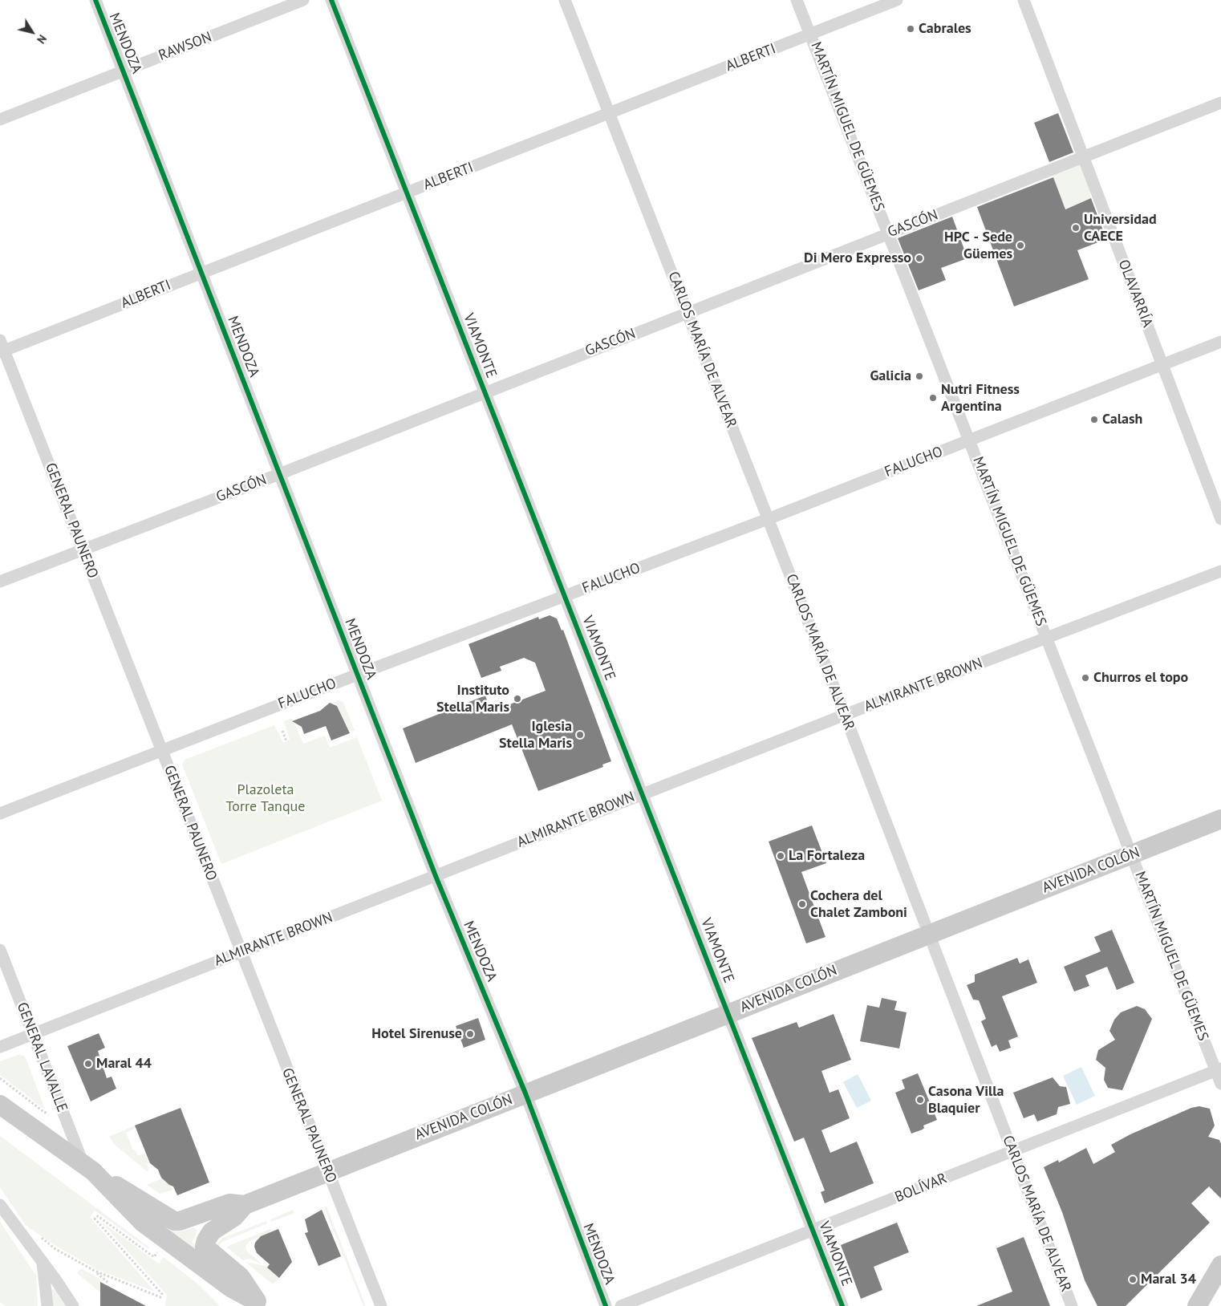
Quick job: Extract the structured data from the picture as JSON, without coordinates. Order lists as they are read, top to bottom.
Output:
{
  "streets": {
    "main road": ["AVENIDA COLÓN"],
    "street": [
      "MENDOZA",
      "RAWSON",
      "ALBERTI",
      "MARTÍN MIGUEL DE GÜEMES",
      "GASCÓN",
      "OLAVARRÍA",
      "VIAMONTE",
      "CARLOS MARÍA DE ALVEAR",
      "FALUCHO",
      "GENERAL PAUNERO",
      "ALMIRANTE BROWN",
      "GENERAL LAVALLE",
      "BOLÍVAR"
    ]
  },
  "crossings": [
    ["MENDOZA", "RAWSON"],
    ["MENDOZA", "ALBERTI"],
    ["MENDOZA", "GASCÓN"],
    ["MENDOZA", "FALUCHO"],
    ["MENDOZA", "ALMIRANTE BROWN"],
    ["MENDOZA", "AVENIDA COLÓN"],
    ["ALBERTI", "MARTÍN MIGUEL DE GÜEMES"],
    ["ALBERTI", "VIAMONTE"],
    ["ALBERTI", "CARLOS MARÍA DE ALVEAR"],
    ["ALBERTI", "GENERAL PAUNERO"],
    ["MARTÍN MIGUEL DE GÜEMES", "GASCÓN"],
    ["MARTÍN MIGUEL DE GÜEMES", "FALUCHO"],
    ["MARTÍN MIGUEL DE GÜEMES", "ALMIRANTE BROWN"],
    ["MARTÍN MIGUEL DE GÜEMES", "AVENIDA COLÓN"],
    ["MARTÍN MIGUEL DE GÜEMES", "BOLÍVAR"],
    ["GASCÓN", "OLAVARRÍA"],
    ["GASCÓN", "VIAMONTE"],
    ["GASCÓN", "CARLOS MARÍA DE ALVEAR"],
    ["GASCÓN", "GENERAL PAUNERO"],
    ["OLAVARRÍA", "FALUCHO"],
    ["VIAMONTE", "FALUCHO"],
    ["VIAMONTE", "ALMIRANTE BROWN"],
    ["VIAMONTE", "AVENIDA COLÓN"],
    ["VIAMONTE", "BOLÍVAR"],
    ["CARLOS MARÍA DE ALVEAR", "FALUCHO"],
    ["CARLOS MARÍA DE ALVEAR", "ALMIRANTE BROWN"],
    ["CARLOS MARÍA DE ALVEAR", "AVENIDA COLÓN"],
    ["CARLOS MARÍA DE ALVEAR", "BOLÍVAR"],
    ["FALUCHO", "GENERAL PAUNERO"],
    ["GENERAL PAUNERO", "ALMIRANTE BROWN"],
    ["GENERAL PAUNERO", "AVENIDA COLÓN"],
    ["ALMIRANTE BROWN", "GENERAL LAVALLE"]
  ],
  "parks": ["Plazoleta Torre Tanque"],
  "places": [
    "Cabrales",
    "Universidad CAECE",
    "HPC - Sede Güemes",
    "Di Mero Expresso",
    "Galicia",
    "Nutri Fitness Argentina",
    "Calash",
    "Churros el topo",
    "Instituto Stella Maris",
    "Iglesia Stella Maris",
    "La Fortaleza",
    "Cochera del Chalet Zamboni",
    "Hotel Sirenuse",
    "Maral 44",
    "Casona Villa Blaquier",
    "Maral 34"
  ],
  "north": "bottom right"
}
